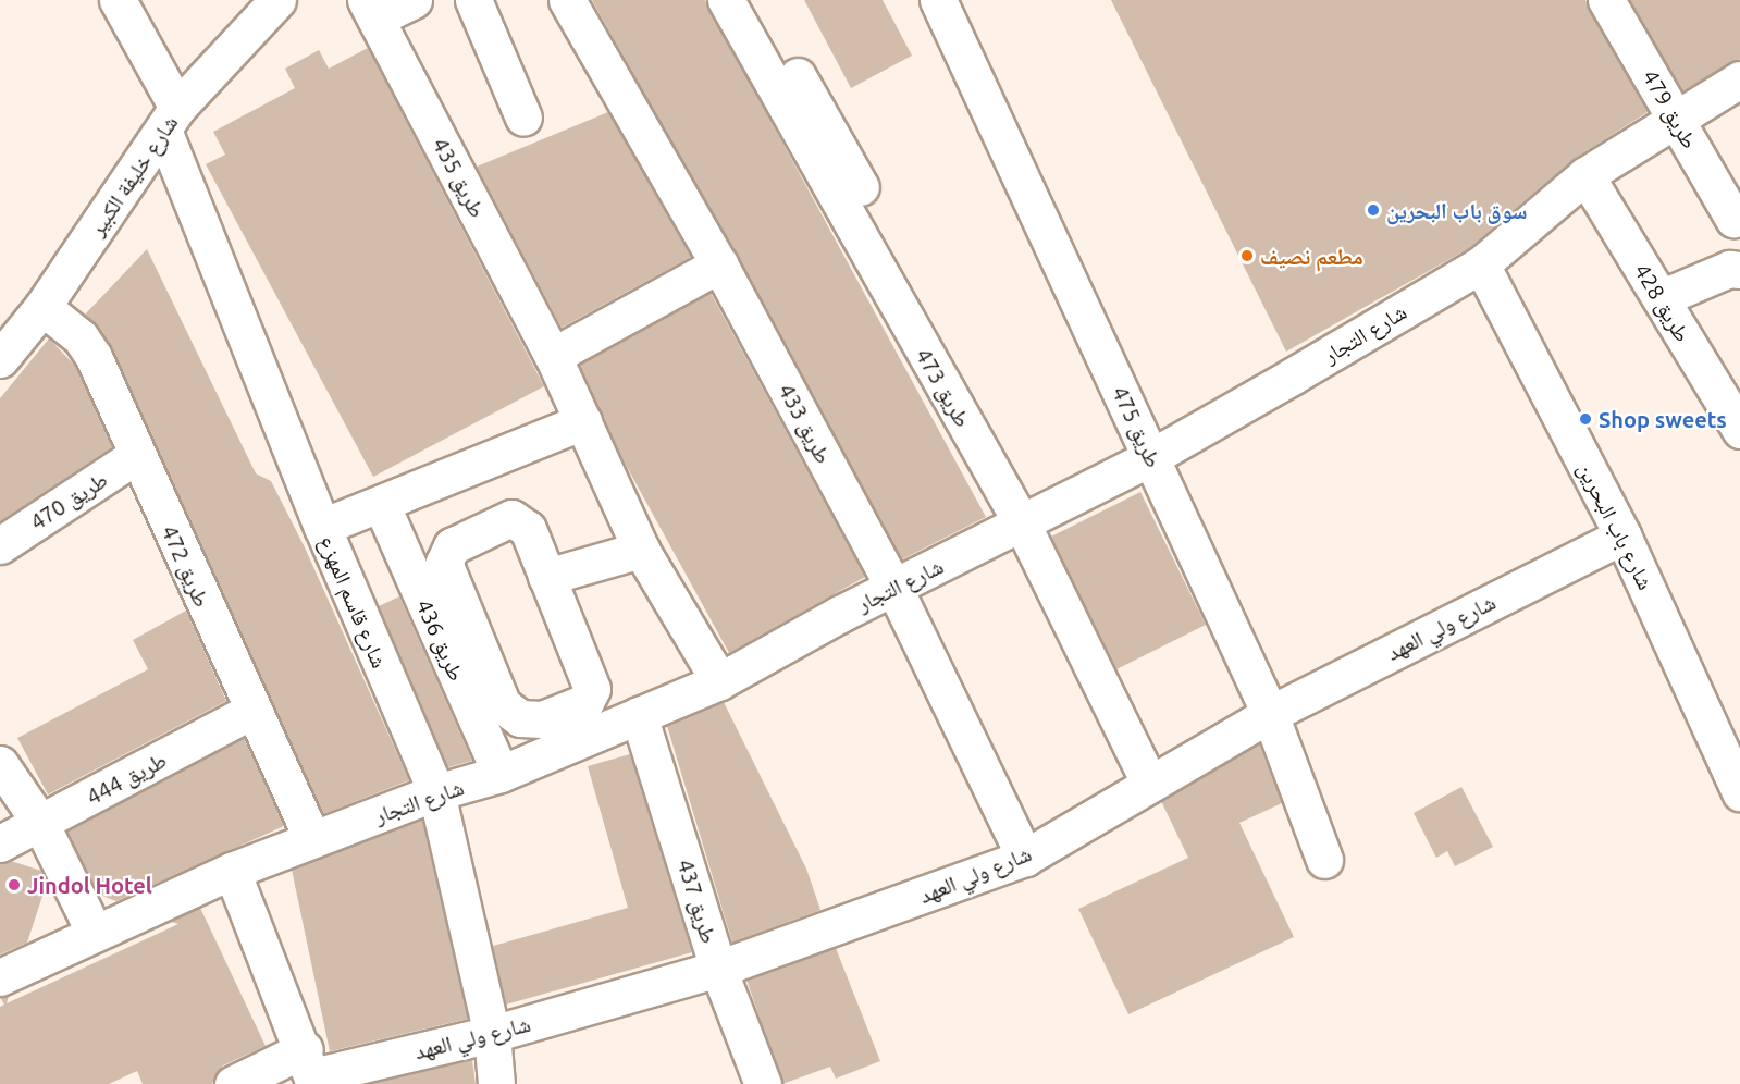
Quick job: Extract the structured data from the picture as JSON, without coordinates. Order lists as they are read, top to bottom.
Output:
{
  "streets": {
    "street": [
      "طريق 479",
      "شارع خليفة الكبير",
      "طريق 435",
      "طريق 428",
      "شارع التجار",
      "طريق 473",
      "طريق 433",
      "طريق 475",
      "طريق 470",
      "شارع باب البحرين",
      "طريق 472",
      "شارع قاسم المهزع",
      "شارع ولي العهد",
      "طريق 436",
      "طريق 444",
      "طريق 437"
    ]
  },
  "crossings": [
    ["طريق 479", "شارع التجار"],
    ["شارع خليفة الكبير", "طريق 472"],
    ["شارع خليفة الكبير", "شارع قاسم المهزع"],
    ["طريق 435", "شارع التجار"],
    ["طريق 428", "شارع التجار"],
    ["شارع التجار", "طريق 473"],
    ["شارع التجار", "طريق 433"],
    ["شارع التجار", "طريق 475"],
    ["شارع التجار", "شارع باب البحرين"],
    ["شارع التجار", "طريق 472"],
    ["شارع التجار", "شارع قاسم المهزع"],
    ["شارع التجار", "طريق 436"],
    ["شارع التجار", "طريق 437"],
    ["طريق 473", "شارع ولي العهد"],
    ["طريق 433", "شارع ولي العهد"],
    ["طريق 475", "شارع ولي العهد"],
    ["طريق 470", "طريق 472"],
    ["شارع باب البحرين", "شارع ولي العهد"],
    ["طريق 472", "طريق 444"],
    ["شارع قاسم المهزع", "شارع ولي العهد"],
    ["شارع ولي العهد", "طريق 437"]
  ],
  "places": [
    "سوق باب البحرين",
    "مطعم نصيف",
    "Shop sweets",
    "Jindol Hotel"
  ]
}
